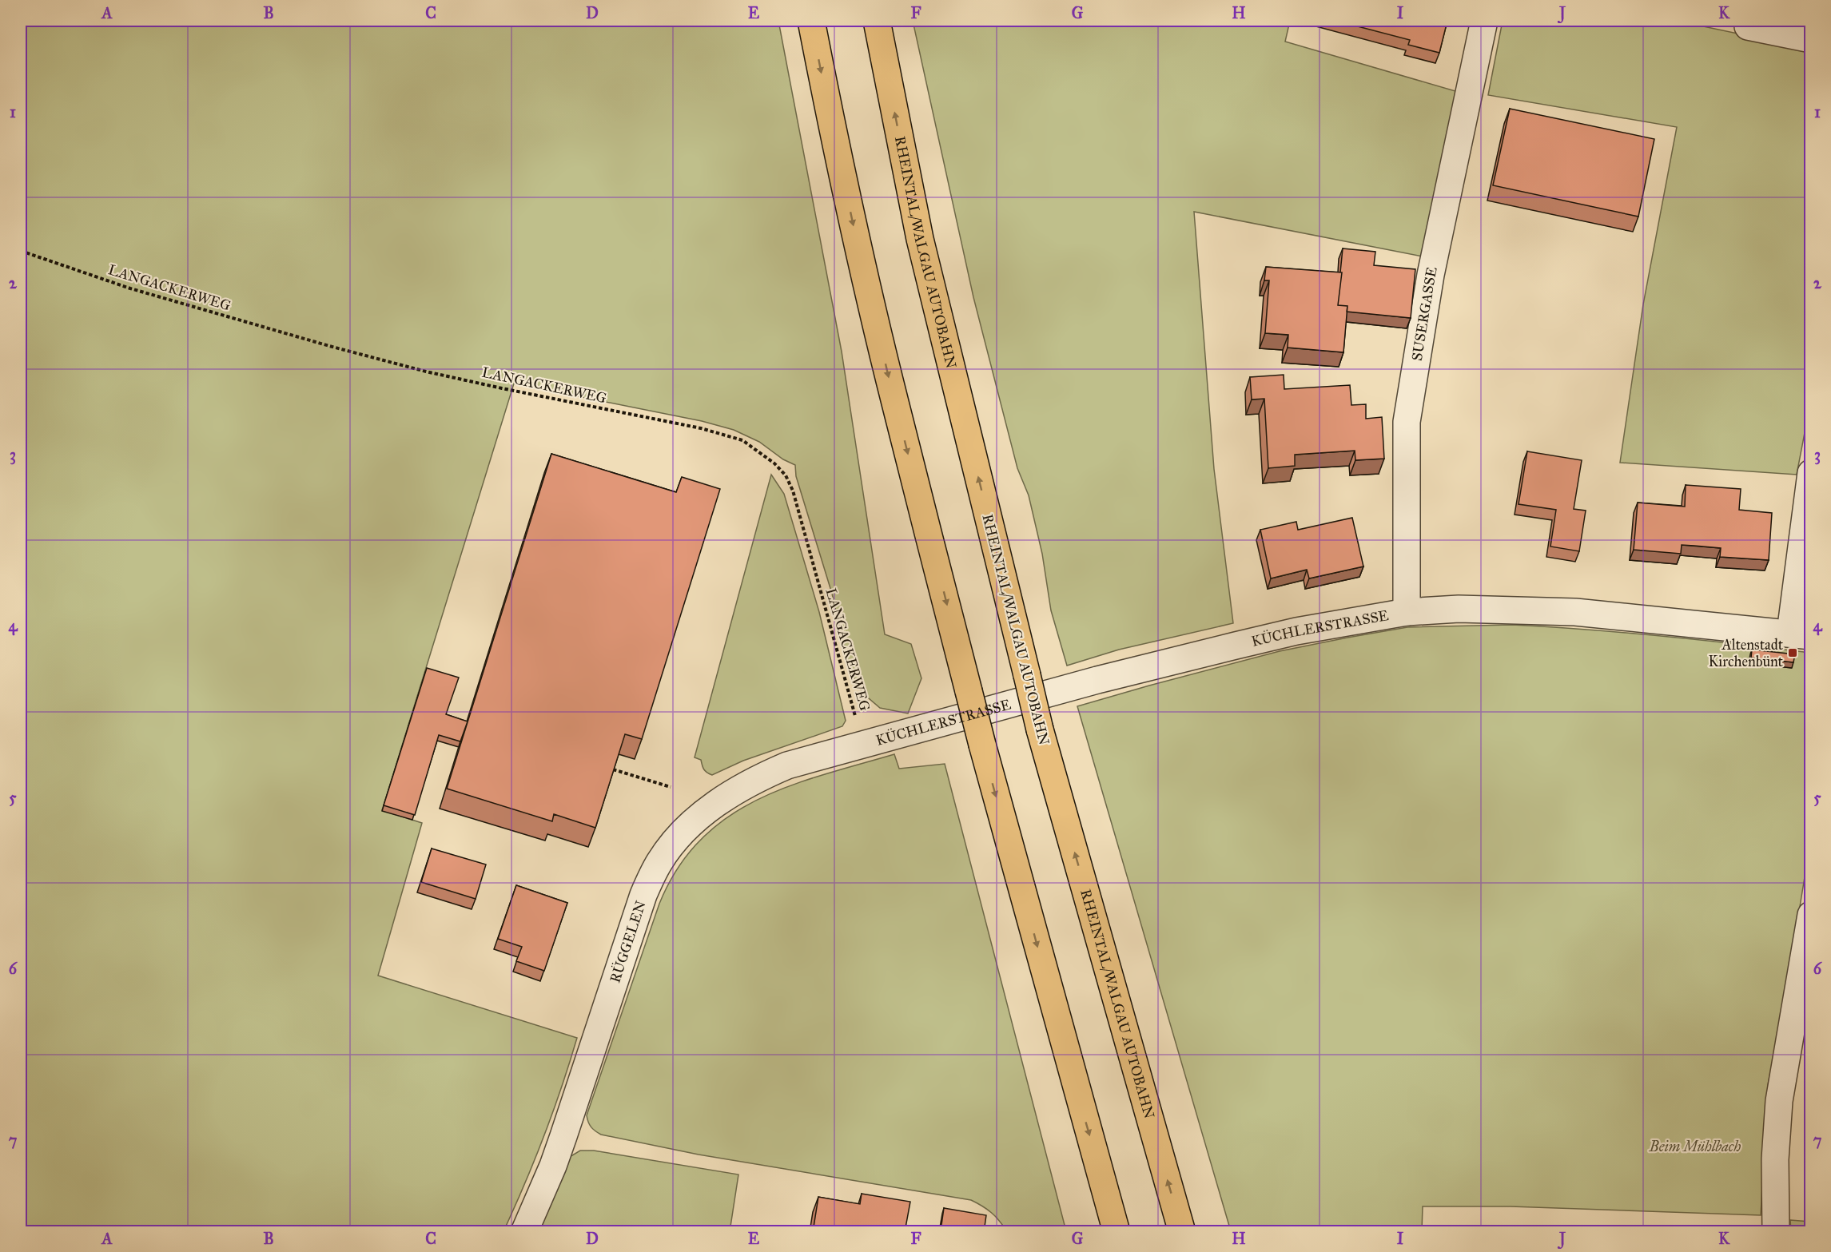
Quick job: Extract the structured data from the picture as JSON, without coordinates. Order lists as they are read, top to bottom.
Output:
{
  "streets": {
    "highway": ["RHEINTAL/WALGAU AUTOBAHN"],
    "street": ["SUSERGASSE", "KÜCHLERSTRASSE", "RÜGGELEN"],
    "path": ["LANGACKERWEG"]
  },
  "crossings": [
    ["LANGACKERWEG", "KÜCHLERSTRASSE"],
    ["LANGACKERWEG", "RÜGGELEN"],
    ["SUSERGASSE", "KÜCHLERSTRASSE"],
    ["KÜCHLERSTRASSE", "RÜGGELEN"]
  ],
  "parks": ["Beim Mühlbach"],
  "places": {
    "transit": ["Altenstadt Kirchenbünt"]
  },
  "grid": {
    "columns": [
      "A",
      "B",
      "C",
      "D",
      "E",
      "F",
      "G",
      "H",
      "I",
      "J",
      "K"
    ],
    "rows": [
      "1",
      "2",
      "3",
      "4",
      "5",
      "6",
      "7"
    ]
  }
}
